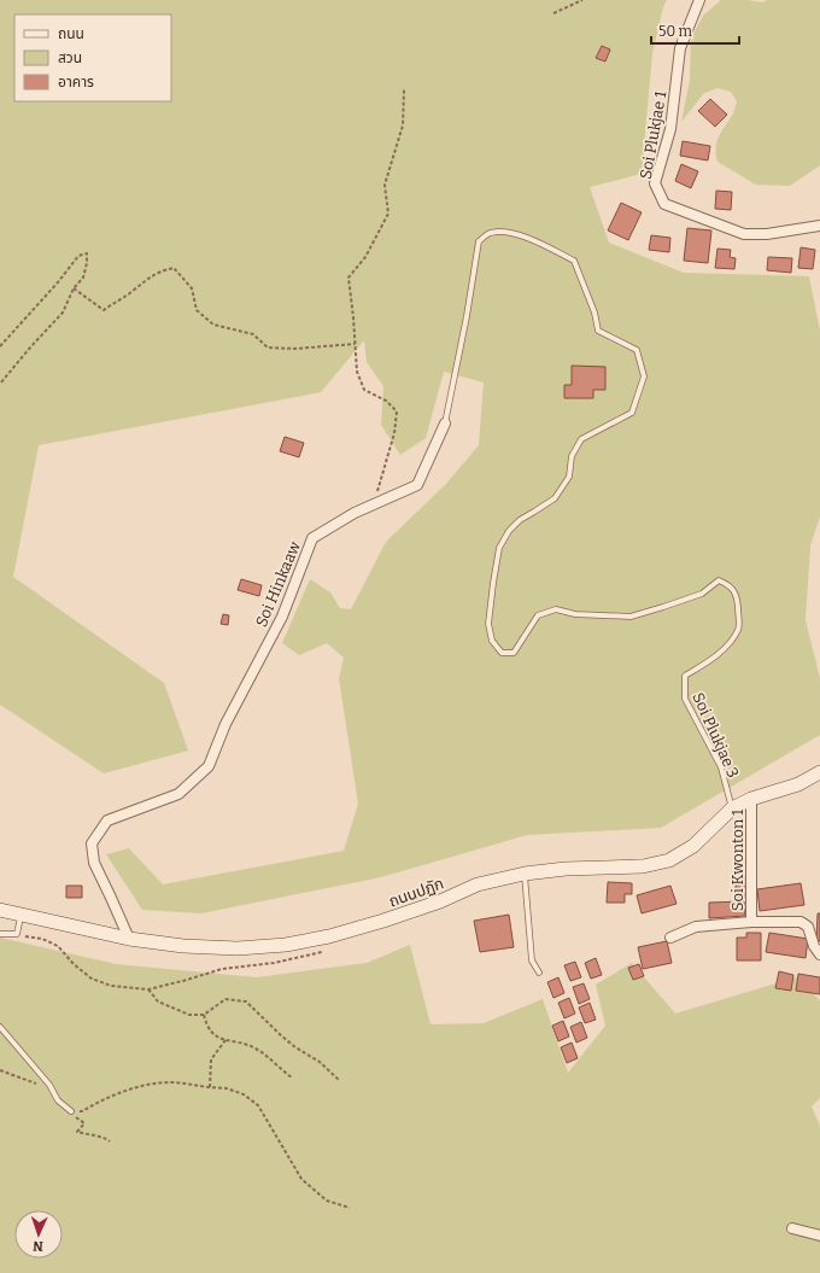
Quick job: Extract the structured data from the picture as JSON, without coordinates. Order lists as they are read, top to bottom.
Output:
{
  "streets": {
    "main road": ["ถนนปฏัก"],
    "street": ["Soi Plukjae 1", "Soi Hinkaaw", "Soi Kwonton 1"],
    "lane": ["Soi Plukjae 3"]
  },
  "crossings": [
    ["Soi Hinkaaw", "Soi Plukjae 3"],
    ["Soi Hinkaaw", "ถนนปฏัก"],
    ["Soi Plukjae 3", "ถนนปฏัก"],
    ["Soi Kwonton 1", "ถนนปฏัก"]
  ],
  "legend": ["ถนน", "สวน", "อาคาร"],
  "scale_bar": "50 m",
  "north": "bottom"
}
